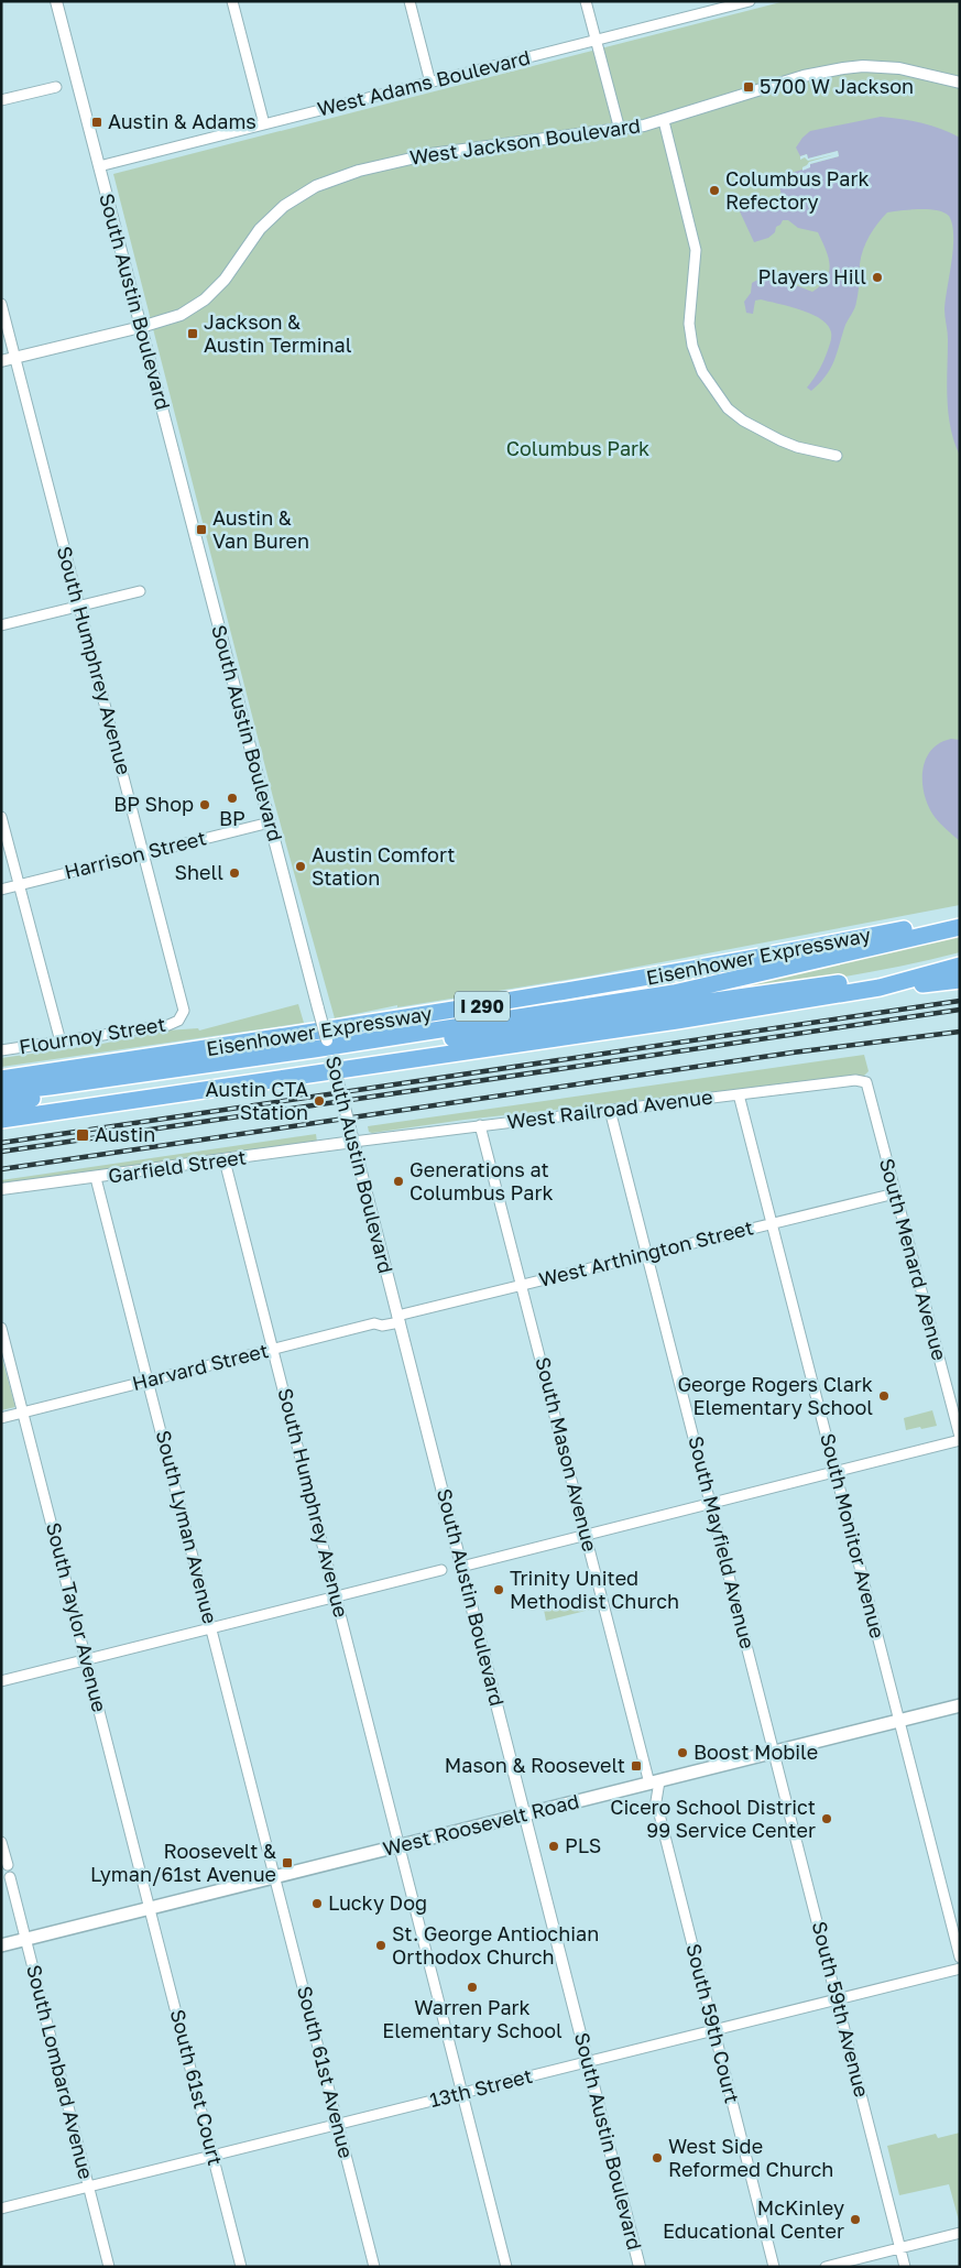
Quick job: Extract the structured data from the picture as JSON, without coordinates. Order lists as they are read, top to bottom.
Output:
{
  "streets": {
    "highway": ["Eisenhower Expressway", "I 290"],
    "main road": ["West Roosevelt Road"],
    "street": [
      "West Adams Boulevard",
      "West Jackson Boulevard",
      "South Austin Boulevard",
      "South Humphrey Avenue",
      "Harrison Street",
      "Flournoy Street",
      "West Railroad Avenue",
      "Garfield Street",
      "West Arthington Street",
      "South Menard Avenue",
      "Harvard Street",
      "South Mason Avenue",
      "South Lyman Avenue",
      "South Monitor Avenue",
      "South Mayfield Avenue",
      "South Taylor Avenue",
      "South 59th Avenue",
      "South 59th Court",
      "South Lombard Avenue",
      "South 61st Avenue",
      "South 61st Court",
      "13th Street"
    ]
  },
  "crossings": [
    ["West Adams Boulevard", "South Austin Boulevard"],
    ["West Jackson Boulevard", "South Austin Boulevard"],
    ["West Jackson Boulevard", "South Humphrey Avenue"],
    ["South Austin Boulevard", "Harrison Street"],
    ["South Austin Boulevard", "West Railroad Avenue"],
    ["South Austin Boulevard", "Garfield Street"],
    ["South Austin Boulevard", "West Arthington Street"],
    ["South Austin Boulevard", "Harvard Street"],
    ["South Austin Boulevard", "West Roosevelt Road"],
    ["South Austin Boulevard", "13th Street"],
    ["South Humphrey Avenue", "Harrison Street"],
    ["South Humphrey Avenue", "Flournoy Street"],
    ["South Humphrey Avenue", "Garfield Street"],
    ["South Humphrey Avenue", "Harvard Street"],
    ["South Humphrey Avenue", "West Roosevelt Road"],
    ["South Humphrey Avenue", "13th Street"],
    ["West Railroad Avenue", "Garfield Street"],
    ["West Railroad Avenue", "South Menard Avenue"],
    ["West Railroad Avenue", "South Mason Avenue"],
    ["West Railroad Avenue", "South Monitor Avenue"],
    ["West Railroad Avenue", "South Mayfield Avenue"],
    ["Garfield Street", "South Lyman Avenue"],
    ["West Arthington Street", "South Menard Avenue"],
    ["West Arthington Street", "Harvard Street"],
    ["West Arthington Street", "South Mason Avenue"],
    ["West Arthington Street", "South Monitor Avenue"],
    ["West Arthington Street", "South Mayfield Avenue"],
    ["Harvard Street", "South Lyman Avenue"],
    ["Harvard Street", "South Taylor Avenue"],
    ["South Mason Avenue", "West Roosevelt Road"],
    ["South Mason Avenue", "South 59th Court"],
    ["South Lyman Avenue", "West Roosevelt Road"],
    ["South Lyman Avenue", "South 61st Avenue"],
    ["South Monitor Avenue", "West Roosevelt Road"],
    ["South Mayfield Avenue", "West Roosevelt Road"],
    ["South Mayfield Avenue", "South 59th Avenue"],
    ["South Taylor Avenue", "West Roosevelt Road"],
    ["South Taylor Avenue", "South 61st Court"],
    ["West Roosevelt Road", "South 59th Avenue"],
    ["West Roosevelt Road", "South 59th Court"],
    ["West Roosevelt Road", "South Lombard Avenue"],
    ["West Roosevelt Road", "South 61st Avenue"],
    ["West Roosevelt Road", "South 61st Court"],
    ["South 59th Avenue", "13th Street"],
    ["South 59th Court", "13th Street"],
    ["South Lombard Avenue", "13th Street"],
    ["South 61st Avenue", "13th Street"],
    ["South 61st Court", "13th Street"]
  ],
  "parks": ["Columbus Park"],
  "places": {
    "transit": [
      "5700 W Jackson",
      "Austin & Adams",
      "Jackson & Austin Terminal",
      "Austin & Van Buren",
      "Austin",
      "Mason & Roosevelt",
      "Roosevelt & Lyman/61st Avenue"
    ],
    "other": [
      "Columbus Park Refectory",
      "Players Hill",
      "BP",
      "BP Shop",
      "Austin Comfort Station",
      "Shell",
      "Austin CTA Station",
      "Generations at Columbus Park",
      "George Rogers Clark Elementary School",
      "Trinity United Methodist Church",
      "Boost Mobile",
      "Cicero School District 99 Service Center",
      "PLS",
      "Lucky Dog",
      "St. George Antiochian Orthodox Church",
      "Warren Park Elementary School",
      "West Side Reformed Church",
      "McKinley Educational Center"
    ]
  }
}
